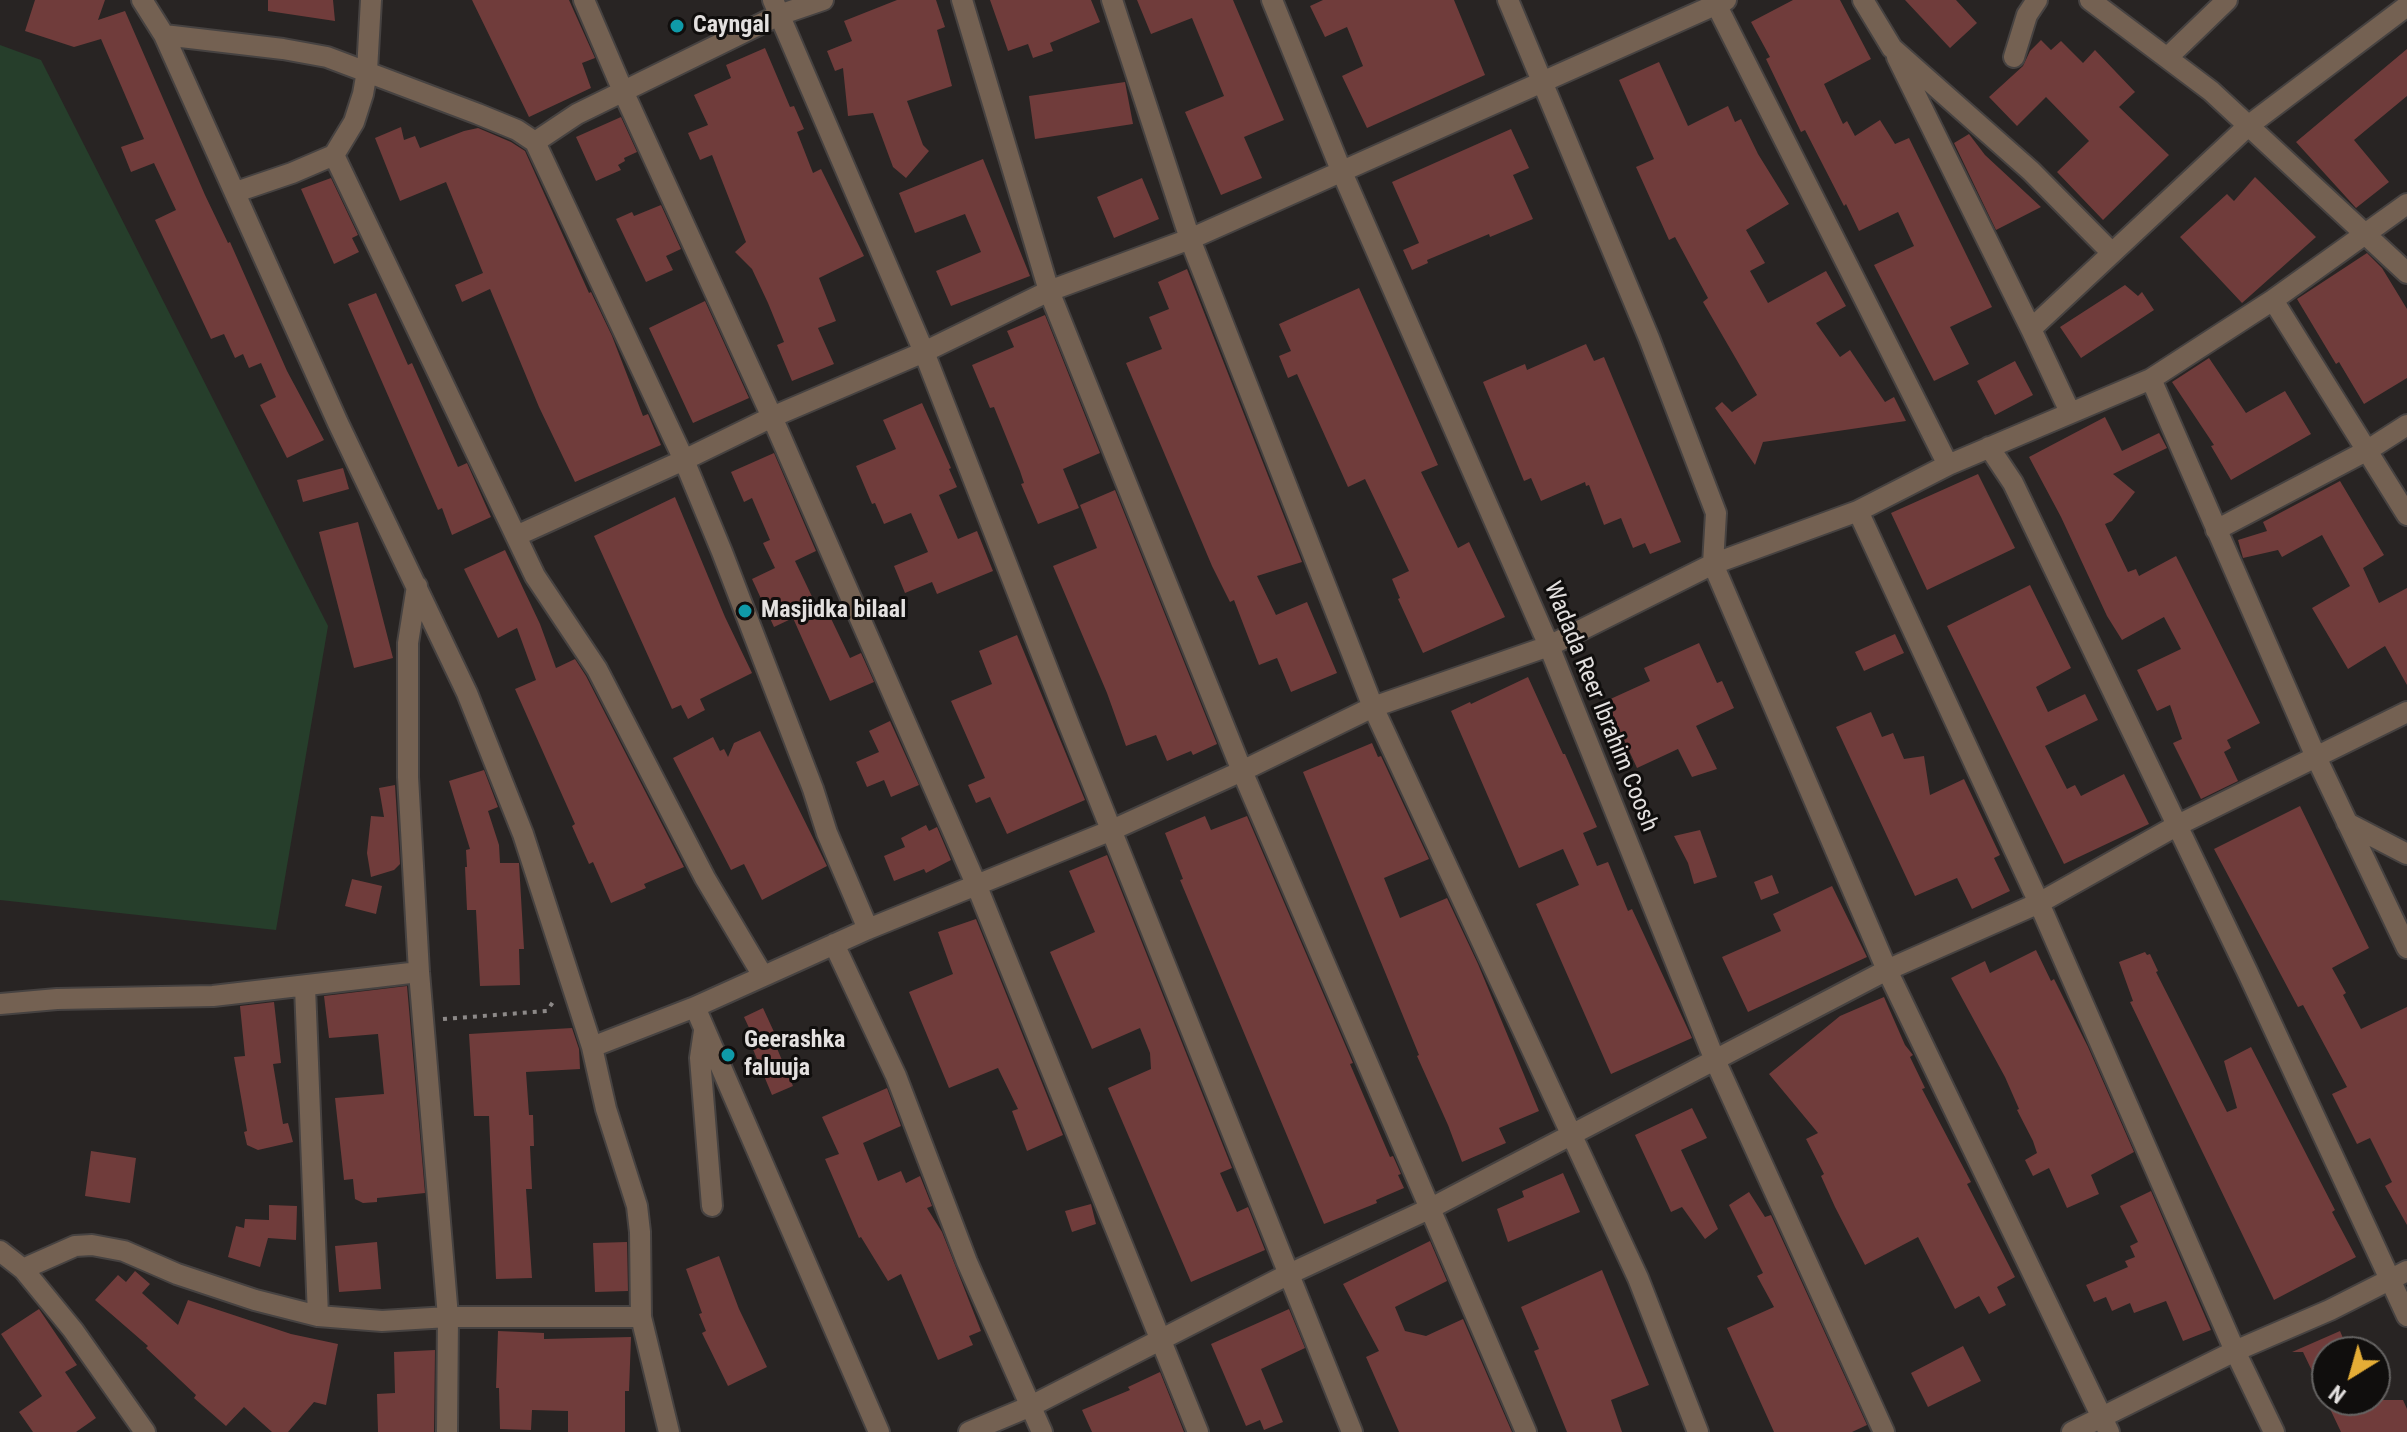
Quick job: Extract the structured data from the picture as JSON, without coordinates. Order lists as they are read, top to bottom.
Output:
{
  "streets": {
    "street": ["Wadada Reer Ibrahim Coosh"]
  },
  "places": ["Cayngal", "Masjidka bilaal", "Geerashka faluuja"],
  "north": "bottom left"
}
